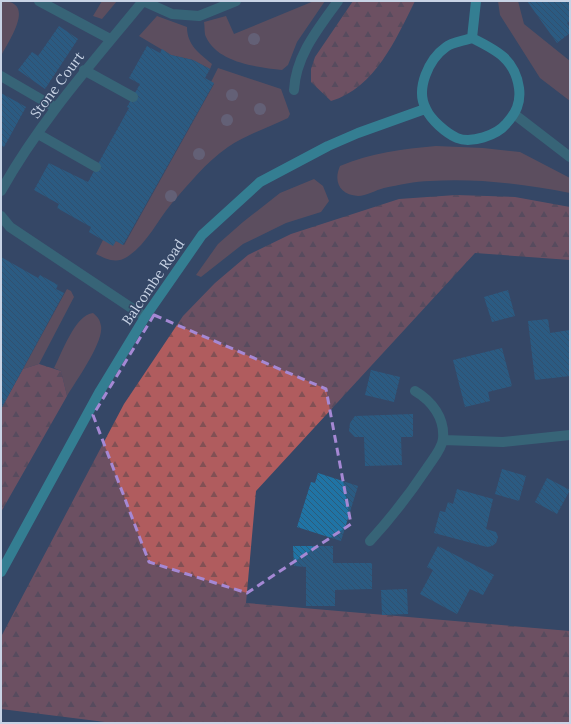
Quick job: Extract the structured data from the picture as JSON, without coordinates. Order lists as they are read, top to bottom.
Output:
{
  "streets": {
    "main road": ["Balcombe Road"],
    "street": ["Stone Court"]
  }
}
